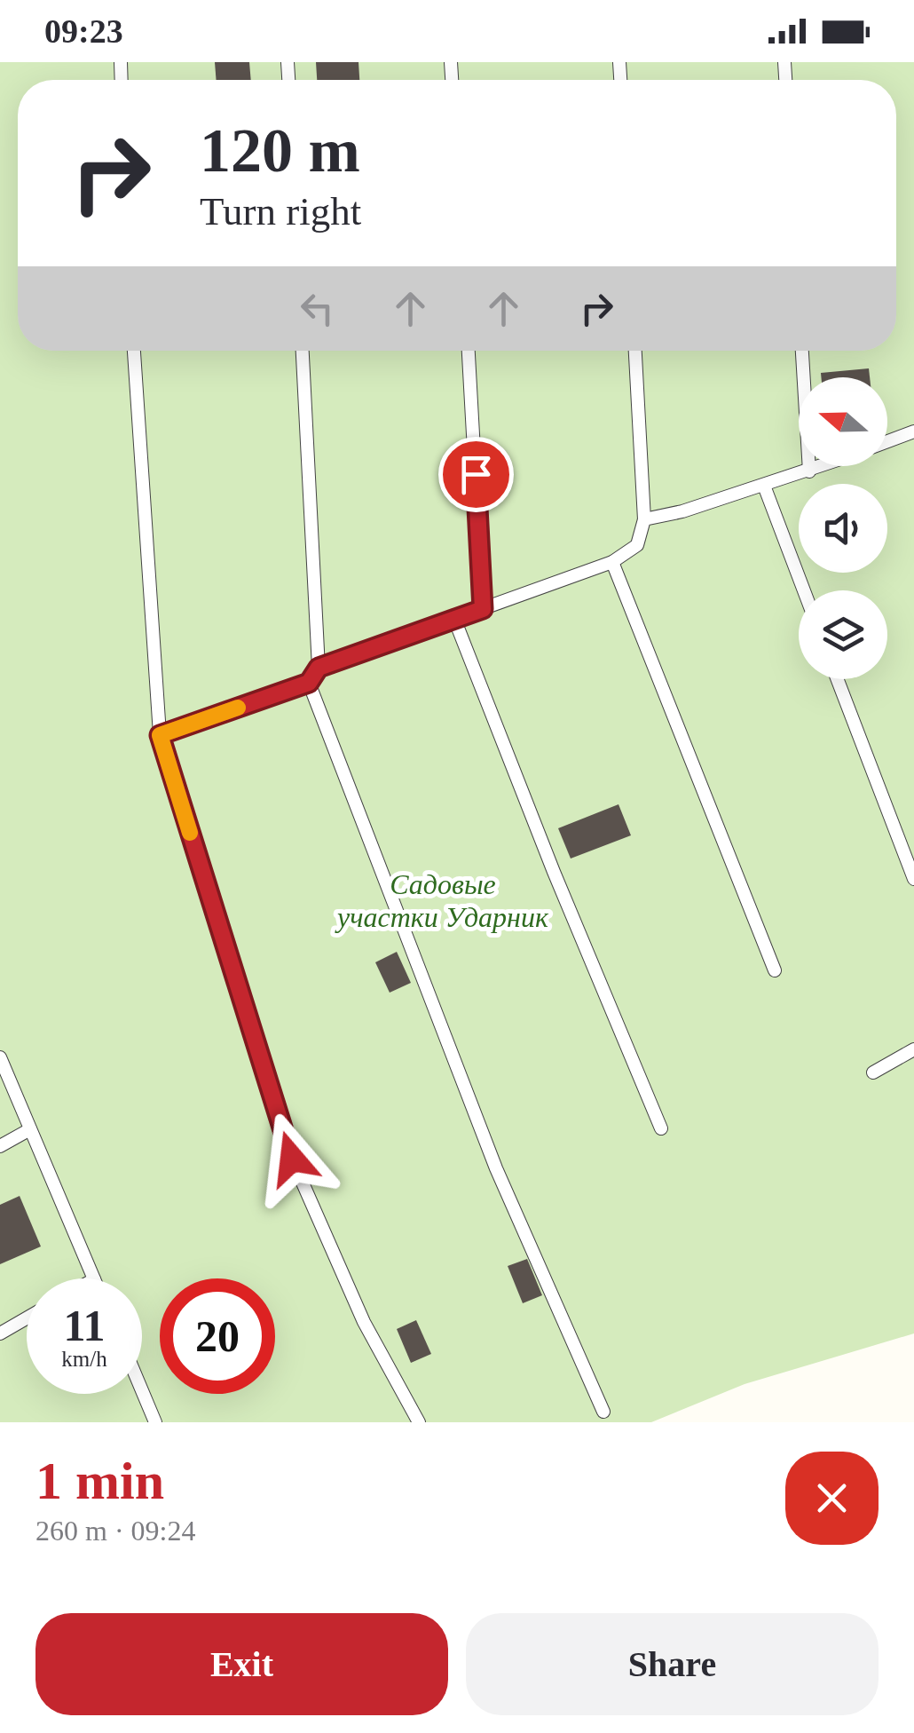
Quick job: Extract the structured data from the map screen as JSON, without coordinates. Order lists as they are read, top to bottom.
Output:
{
  "parks": ["Садовые участки Ударник"],
  "north": "left",
  "page": {
    "status": "09:23",
    "turn": ["120 m", "Turn right"],
    "speed": "11 km/h",
    "limit": "20",
    "heading": ["1 min", "260 m · 09:24"],
    "buttons": ["Exit", "Share"]
  }
}
